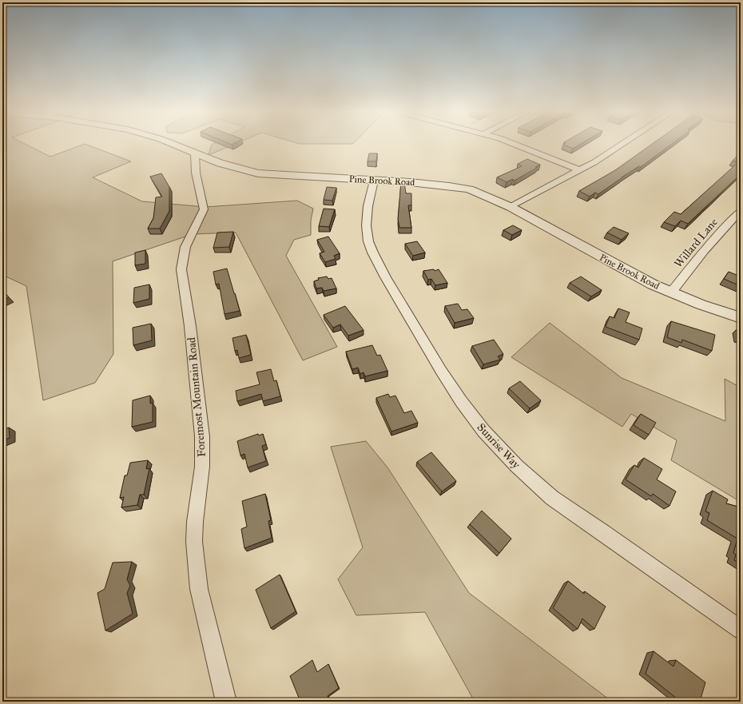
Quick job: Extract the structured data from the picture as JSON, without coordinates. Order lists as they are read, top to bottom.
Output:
{
  "streets": {
    "street": [
      "Pine Brook Road",
      "Willard Lane",
      "Foremost Mountain Road",
      "Sunrise Way"
    ]
  },
  "crossings": [
    ["Pine Brook Road", "Willard Lane"],
    ["Pine Brook Road", "Foremost Mountain Road"],
    ["Pine Brook Road", "Sunrise Way"]
  ]
}
